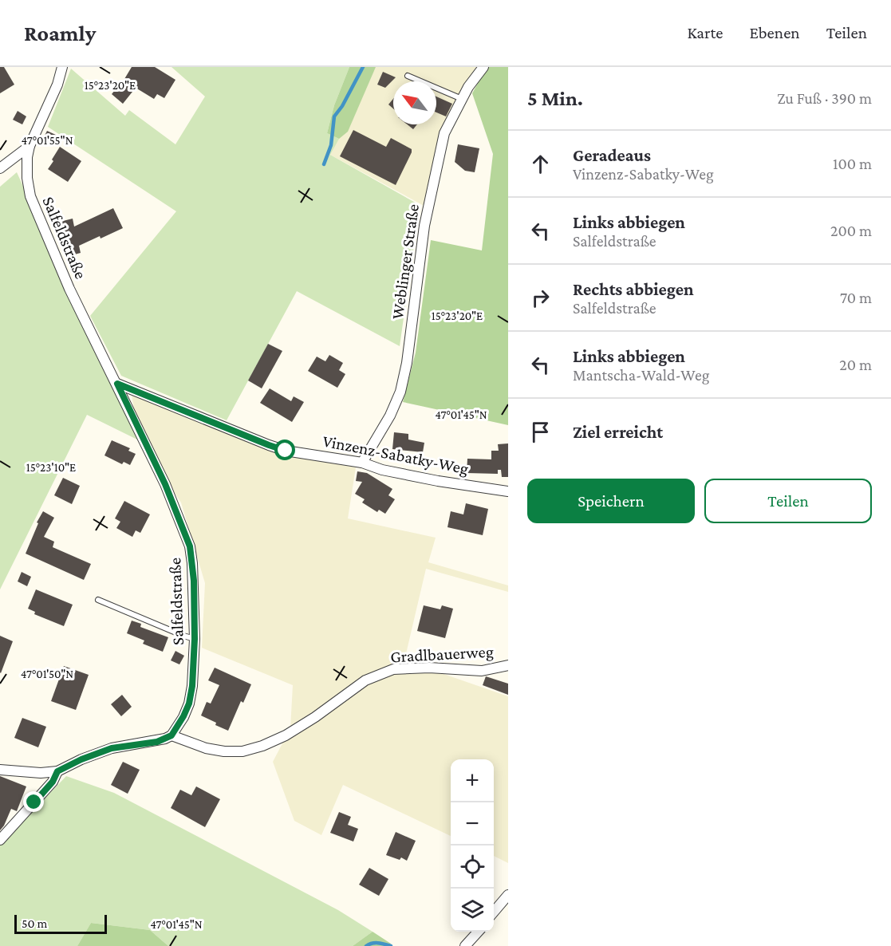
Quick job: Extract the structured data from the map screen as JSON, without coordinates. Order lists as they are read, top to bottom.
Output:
{
  "streets": {
    "street": [
      "Salfeldstraße",
      "Weblinger Straße",
      "Vinzenz-Sabatky-Weg",
      "Gradlbauerweg"
    ]
  },
  "crossings": [
    ["Salfeldstraße", "Vinzenz-Sabatky-Weg"],
    ["Salfeldstraße", "Gradlbauerweg"],
    ["Weblinger Straße", "Vinzenz-Sabatky-Weg"]
  ],
  "scale_bar": "50 m",
  "north": "top left",
  "page": {
    "header": "Roamly",
    "nav": ["Karte", "Ebenen", "Teilen"],
    "heading": ["5 Min.", "Zu Fuß · 390 m"],
    "list": [
      ["Geradeaus", "Vinzenz-Sabatky-Weg", "100 m"],
      ["Links abbiegen", "Salfeldstraße", "200 m"],
      ["Rechts abbiegen", "Salfeldstraße", "70 m"],
      ["Links abbiegen", "Mantscha-Wald-Weg", "20 m"],
      "Ziel erreicht"
    ],
    "buttons": ["Speichern", "Teilen"],
    "map_buttons": ["+", "−"],
    "scale": "50 m"
  },
  "coordinates": [
    "15°23'20\"E",
    "47°01'55\"N",
    "47°01'45\"N",
    "15°23'10\"E",
    "47°01'50\"N"
  ]
}
